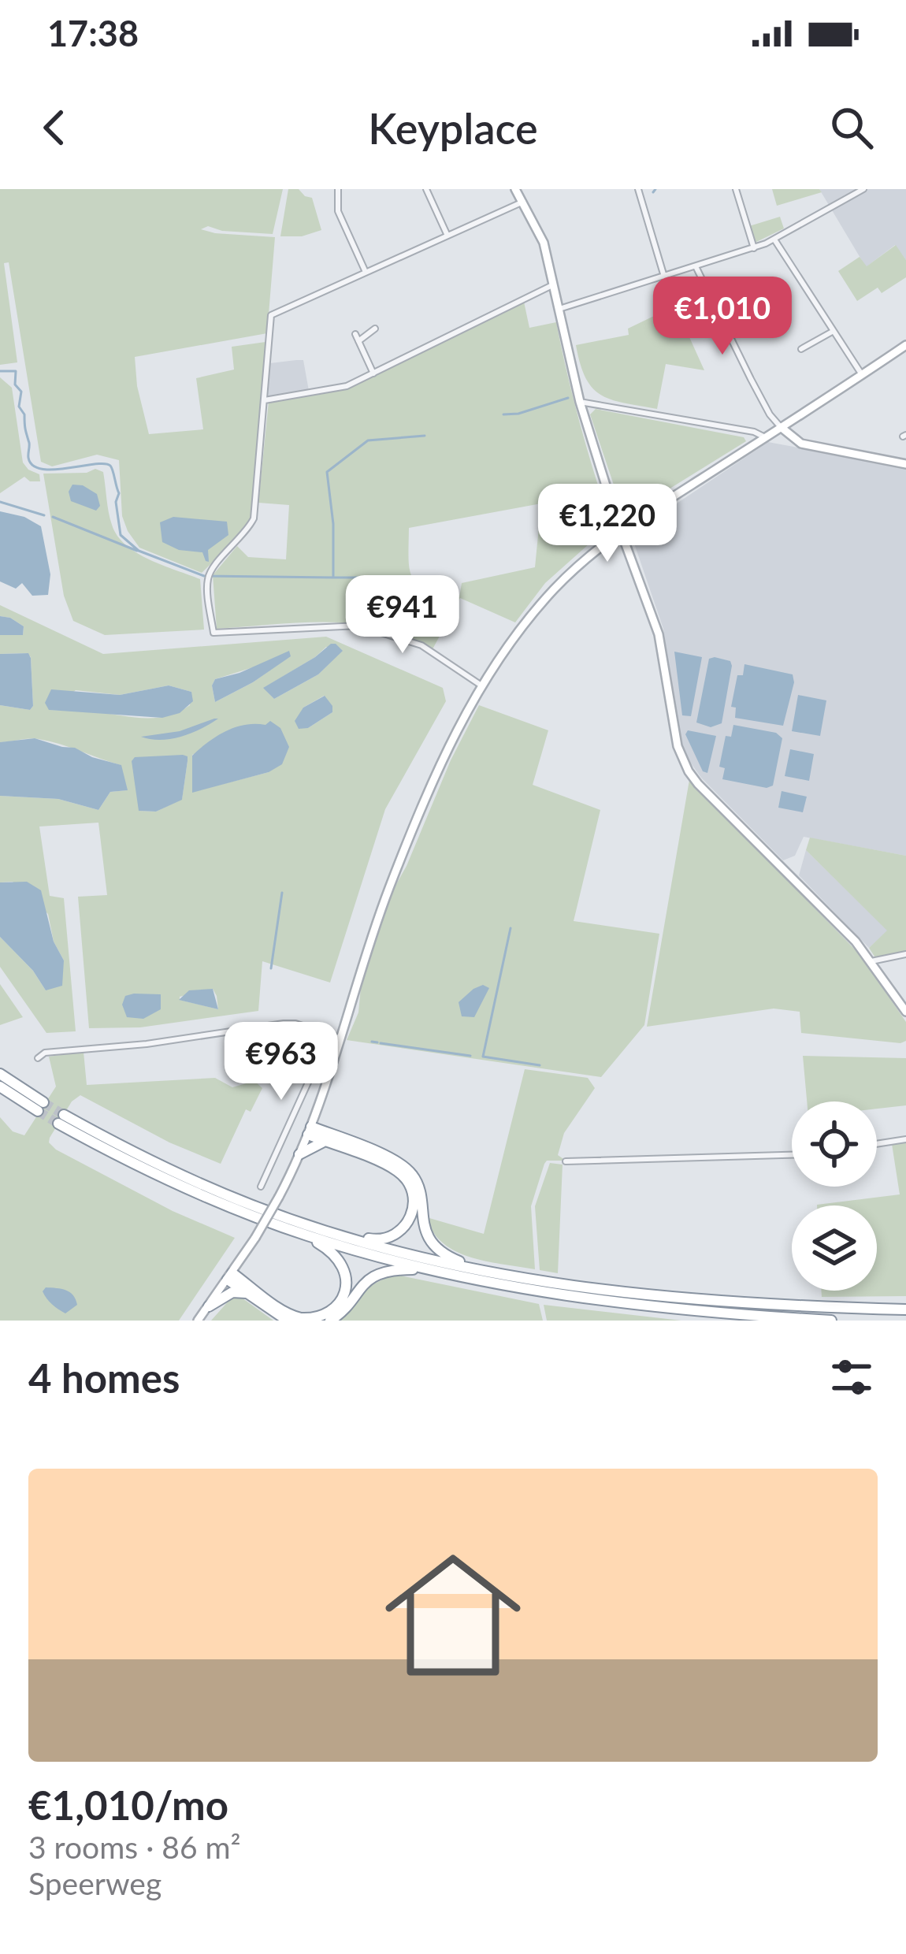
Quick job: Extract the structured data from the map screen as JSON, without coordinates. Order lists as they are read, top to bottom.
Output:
{
  "page": {
    "status": "17:38",
    "header": "Keyplace",
    "price": [
      "€1,010",
      "€1,220",
      "€941",
      "€963"
    ],
    "heading": "4 homes",
    "list": [
      {
        "name": "€1,010/mo",
        "note": "3 rooms · 86 m² · Speerweg"
      }
    ]
  }
}
